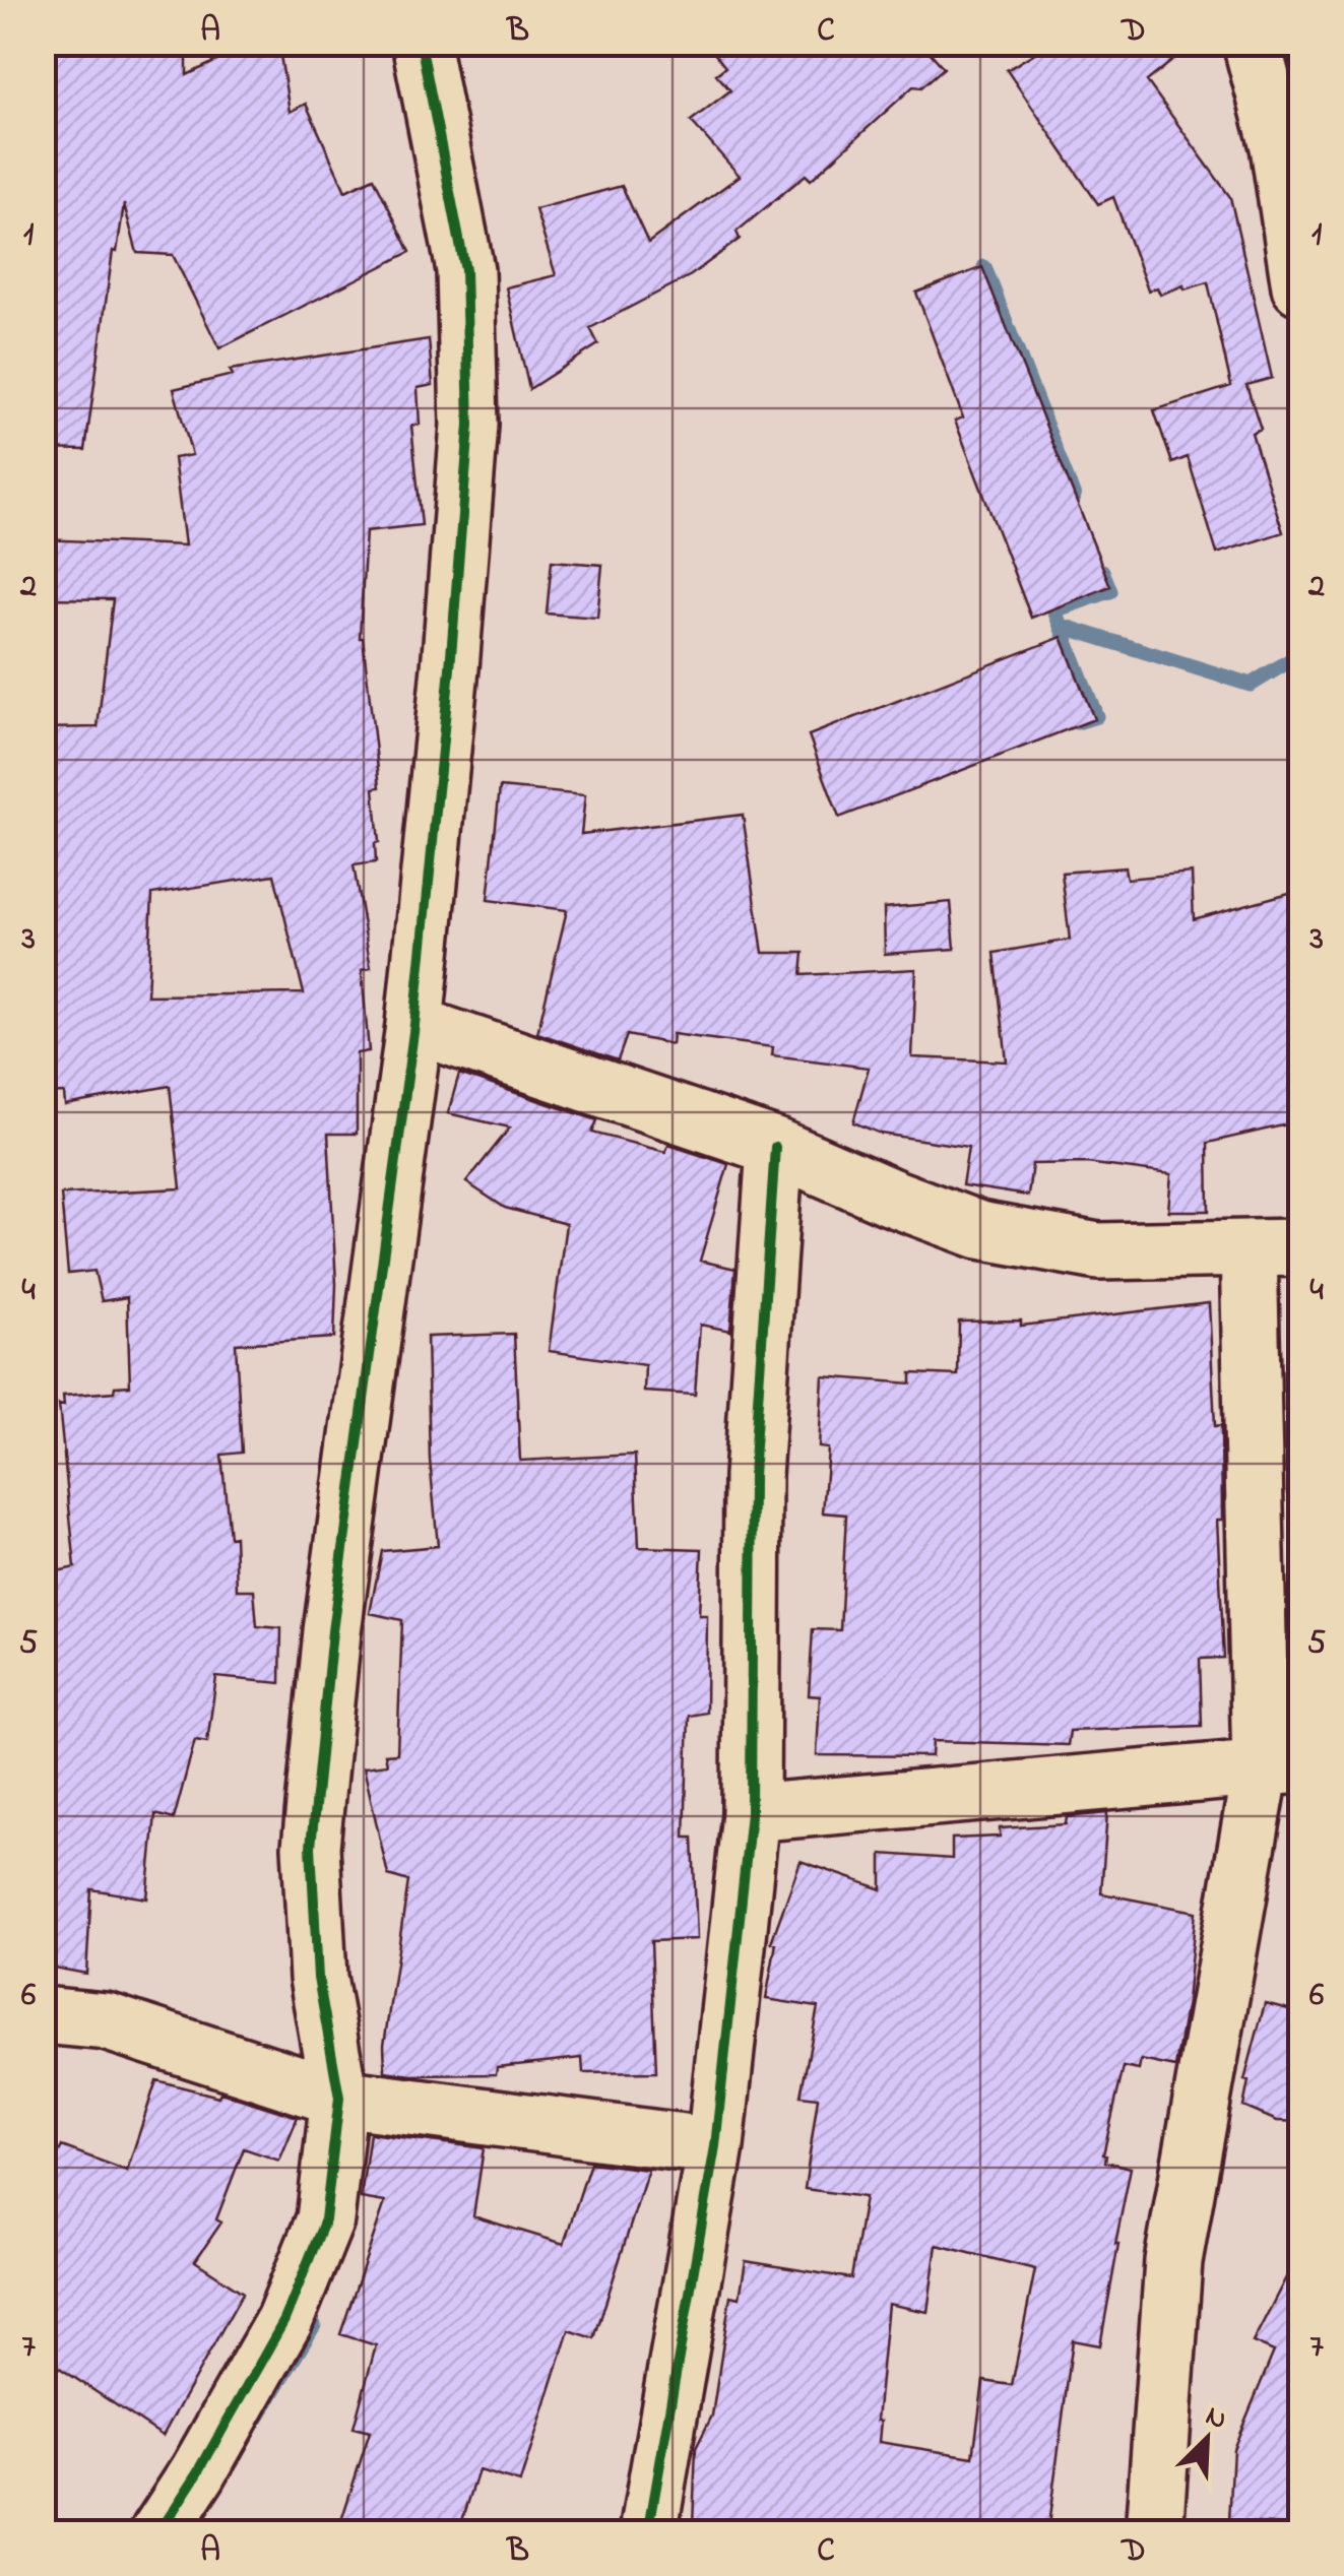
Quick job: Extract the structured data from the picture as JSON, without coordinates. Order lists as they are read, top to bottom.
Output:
{
  "north": "top right",
  "grid": {
    "columns": [
      "A",
      "B",
      "C",
      "D"
    ],
    "rows": [
      "1",
      "2",
      "3",
      "4",
      "5",
      "6",
      "7"
    ]
  }
}
